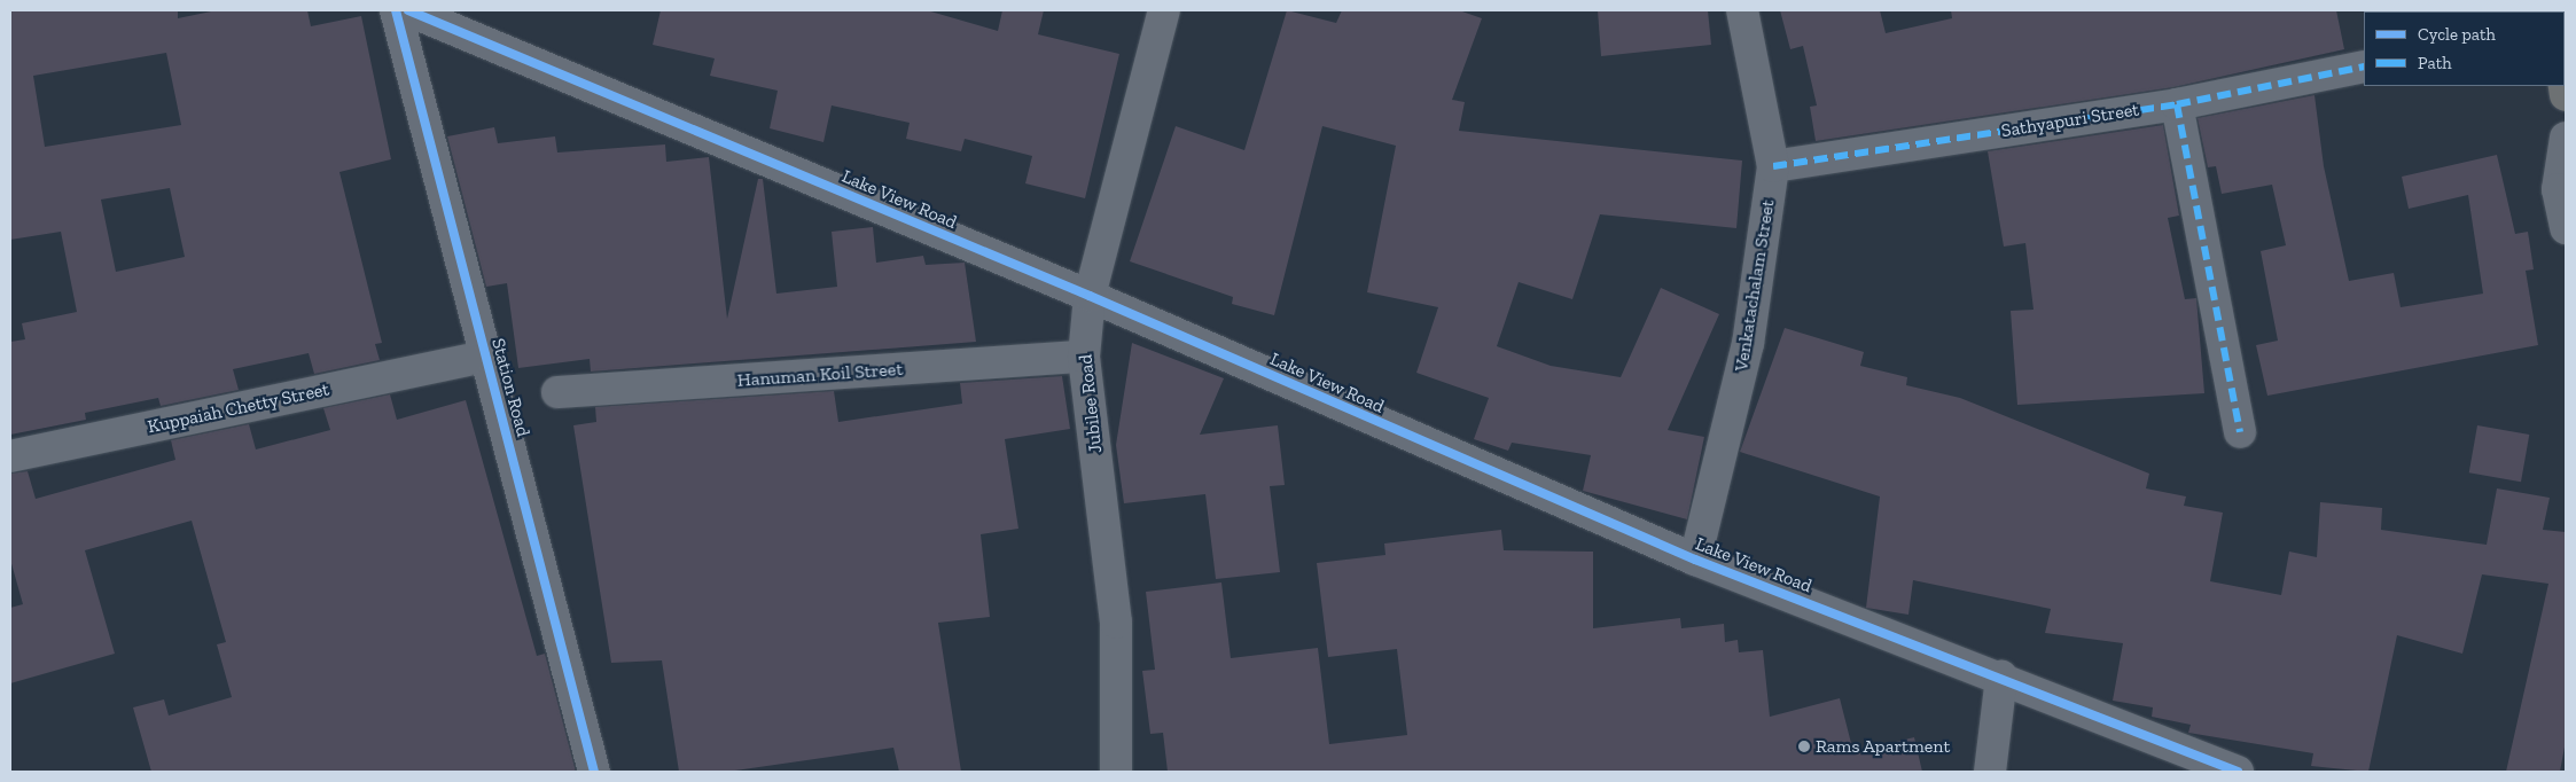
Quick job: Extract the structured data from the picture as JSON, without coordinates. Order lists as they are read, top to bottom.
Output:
{
  "streets": {
    "street": [
      "Sathyapuri Street",
      "Lake View Road",
      "Venkatachalam Street",
      "Hanuman Koil Street",
      "Station Road",
      "Jubilee Road",
      "Kuppaiah Chetty Street"
    ]
  },
  "crossings": [
    ["Sathyapuri Street", "Venkatachalam Street"],
    ["Lake View Road", "Venkatachalam Street"],
    ["Lake View Road", "Jubilee Road"],
    ["Hanuman Koil Street", "Jubilee Road"]
  ],
  "places": ["Rams Apartment"],
  "legend": ["Cycle path", "Path"]
}
